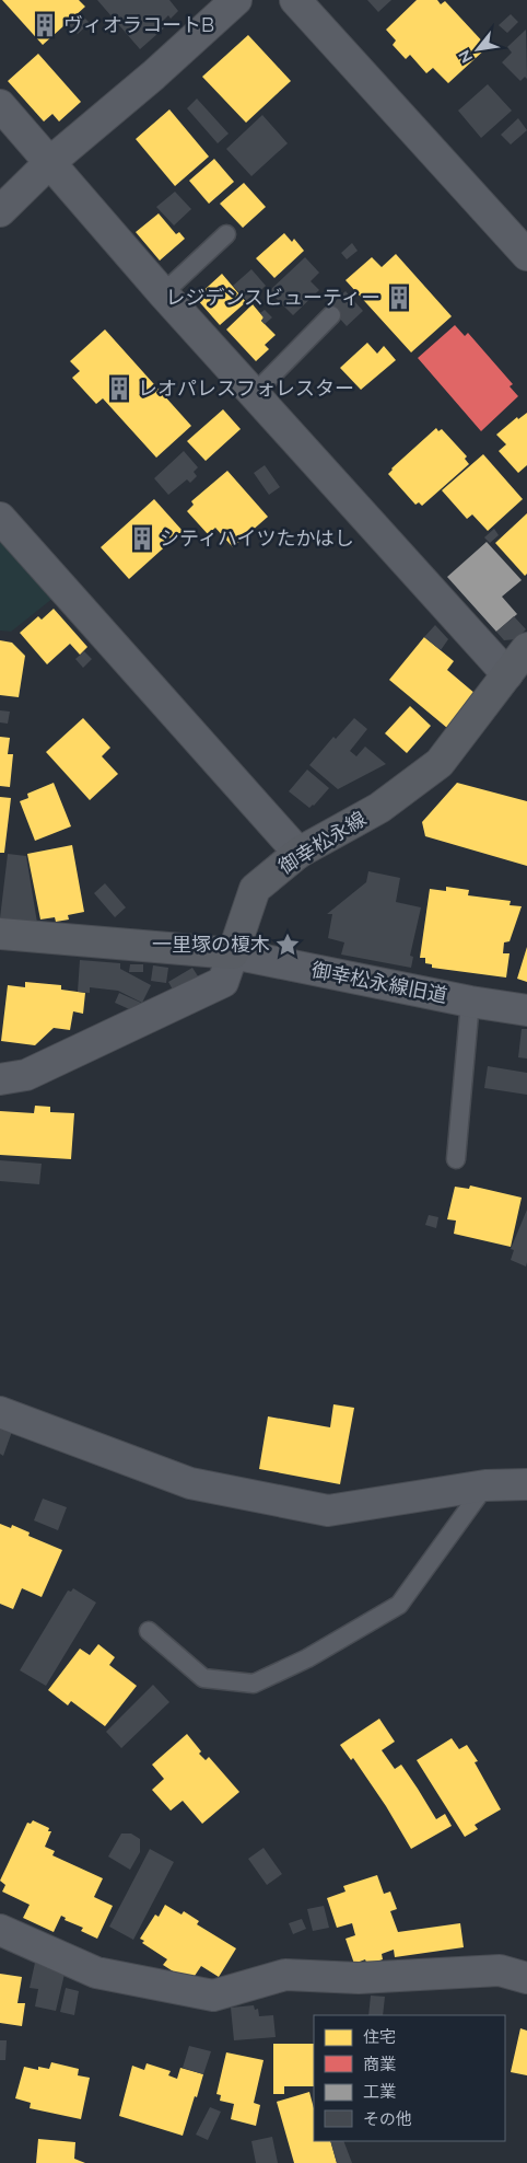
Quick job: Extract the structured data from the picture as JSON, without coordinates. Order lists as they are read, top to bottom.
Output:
{
  "streets": {
    "main road": ["御幸松永線"],
    "street": ["御幸松永線旧道"]
  },
  "crossings": [
    ["御幸松永線", "御幸松永線旧道"]
  ],
  "places": {
    "building": [
      "ヴィオラコートB",
      "レジデンスビューティー",
      "レオパレスフォレスター",
      "シティハイツたかはし"
    ],
    "place": ["一里塚の榎木"]
  },
  "legend": [
    "住宅",
    "商業",
    "工業",
    "その他"
  ],
  "north": "bottom left"
}
